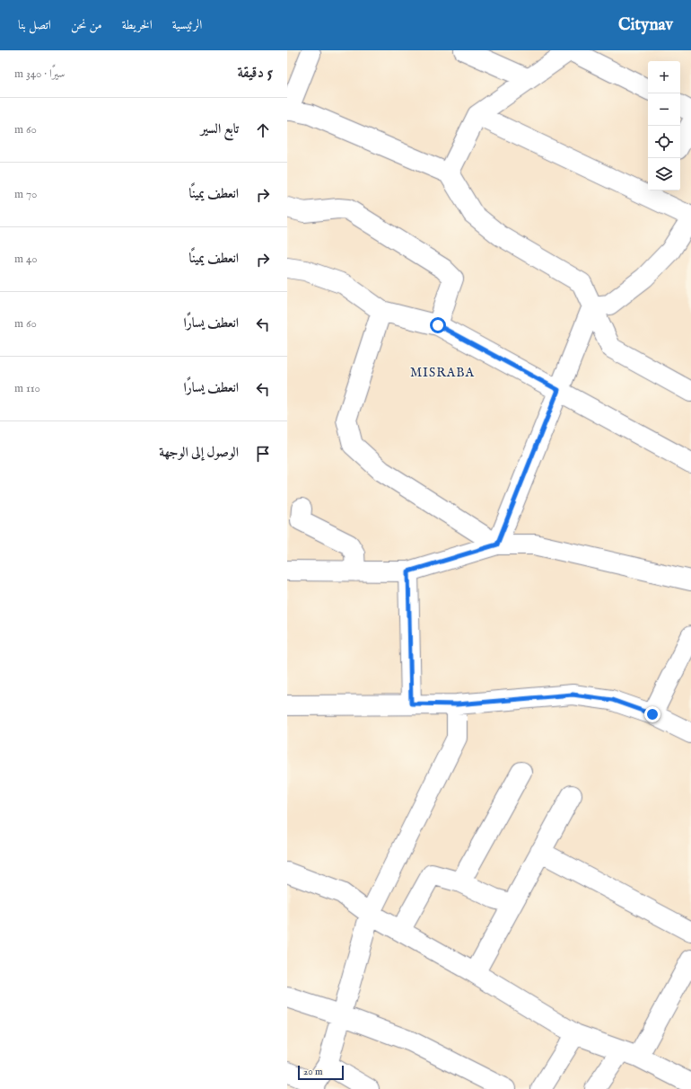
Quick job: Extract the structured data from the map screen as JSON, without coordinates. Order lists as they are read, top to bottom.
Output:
{
  "districts": ["MISRABA"],
  "scale_bar": "20 m",
  "page": {
    "header": "Citynav",
    "nav": [
      "الرئيسية",
      "الخريطة",
      "من نحن",
      "اتصل بنا"
    ],
    "heading": ["5 دقيقة", "سيرًا · 340 m"],
    "map_buttons": ["+", "−"],
    "list": [
      ["تابع السير", "60 m"],
      ["انعطف يمينًا", "70 m"],
      ["انعطف يمينًا", "40 m"],
      ["انعطف يسارًا", "60 m"],
      ["انعطف يسارًا", "110 m"],
      "الوصول إلى الوجهة"
    ],
    "scale": "20 m"
  }
}
